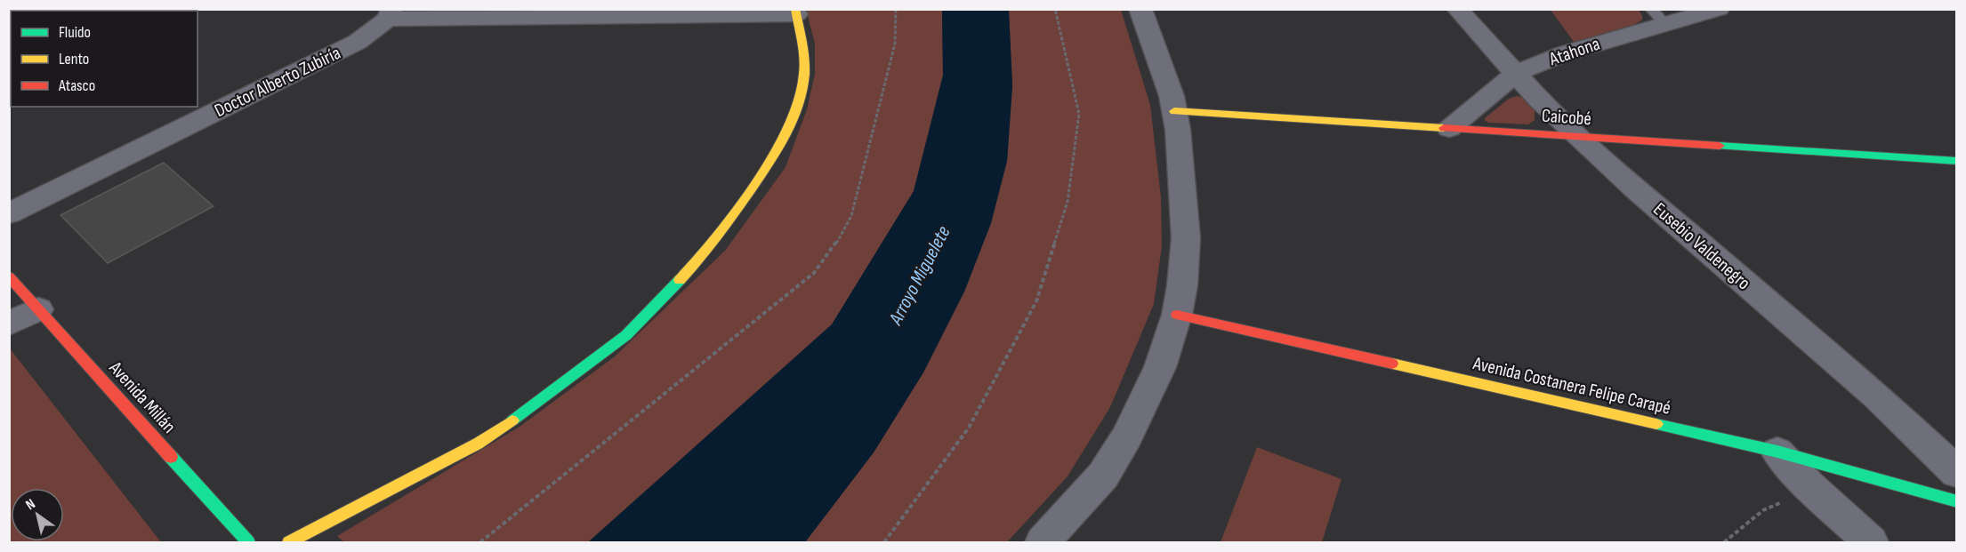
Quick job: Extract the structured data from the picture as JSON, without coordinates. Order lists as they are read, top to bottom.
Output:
{
  "streets": {
    "street": [
      "Atahona",
      "Doctor Alberto Zubiría",
      "Caicobé",
      "Eusebio Valdenegro",
      "Avenida Costanera Felipe Carapé",
      "Avenida Millán"
    ]
  },
  "crossings": [
    ["Atahona", "Caicobé"],
    ["Atahona", "Eusebio Valdenegro"],
    ["Caicobé", "Eusebio Valdenegro"]
  ],
  "water": ["Arroyo Miguelete"],
  "legend": ["Fluido", "Lento", "Atasco"],
  "north": "top left"
}
